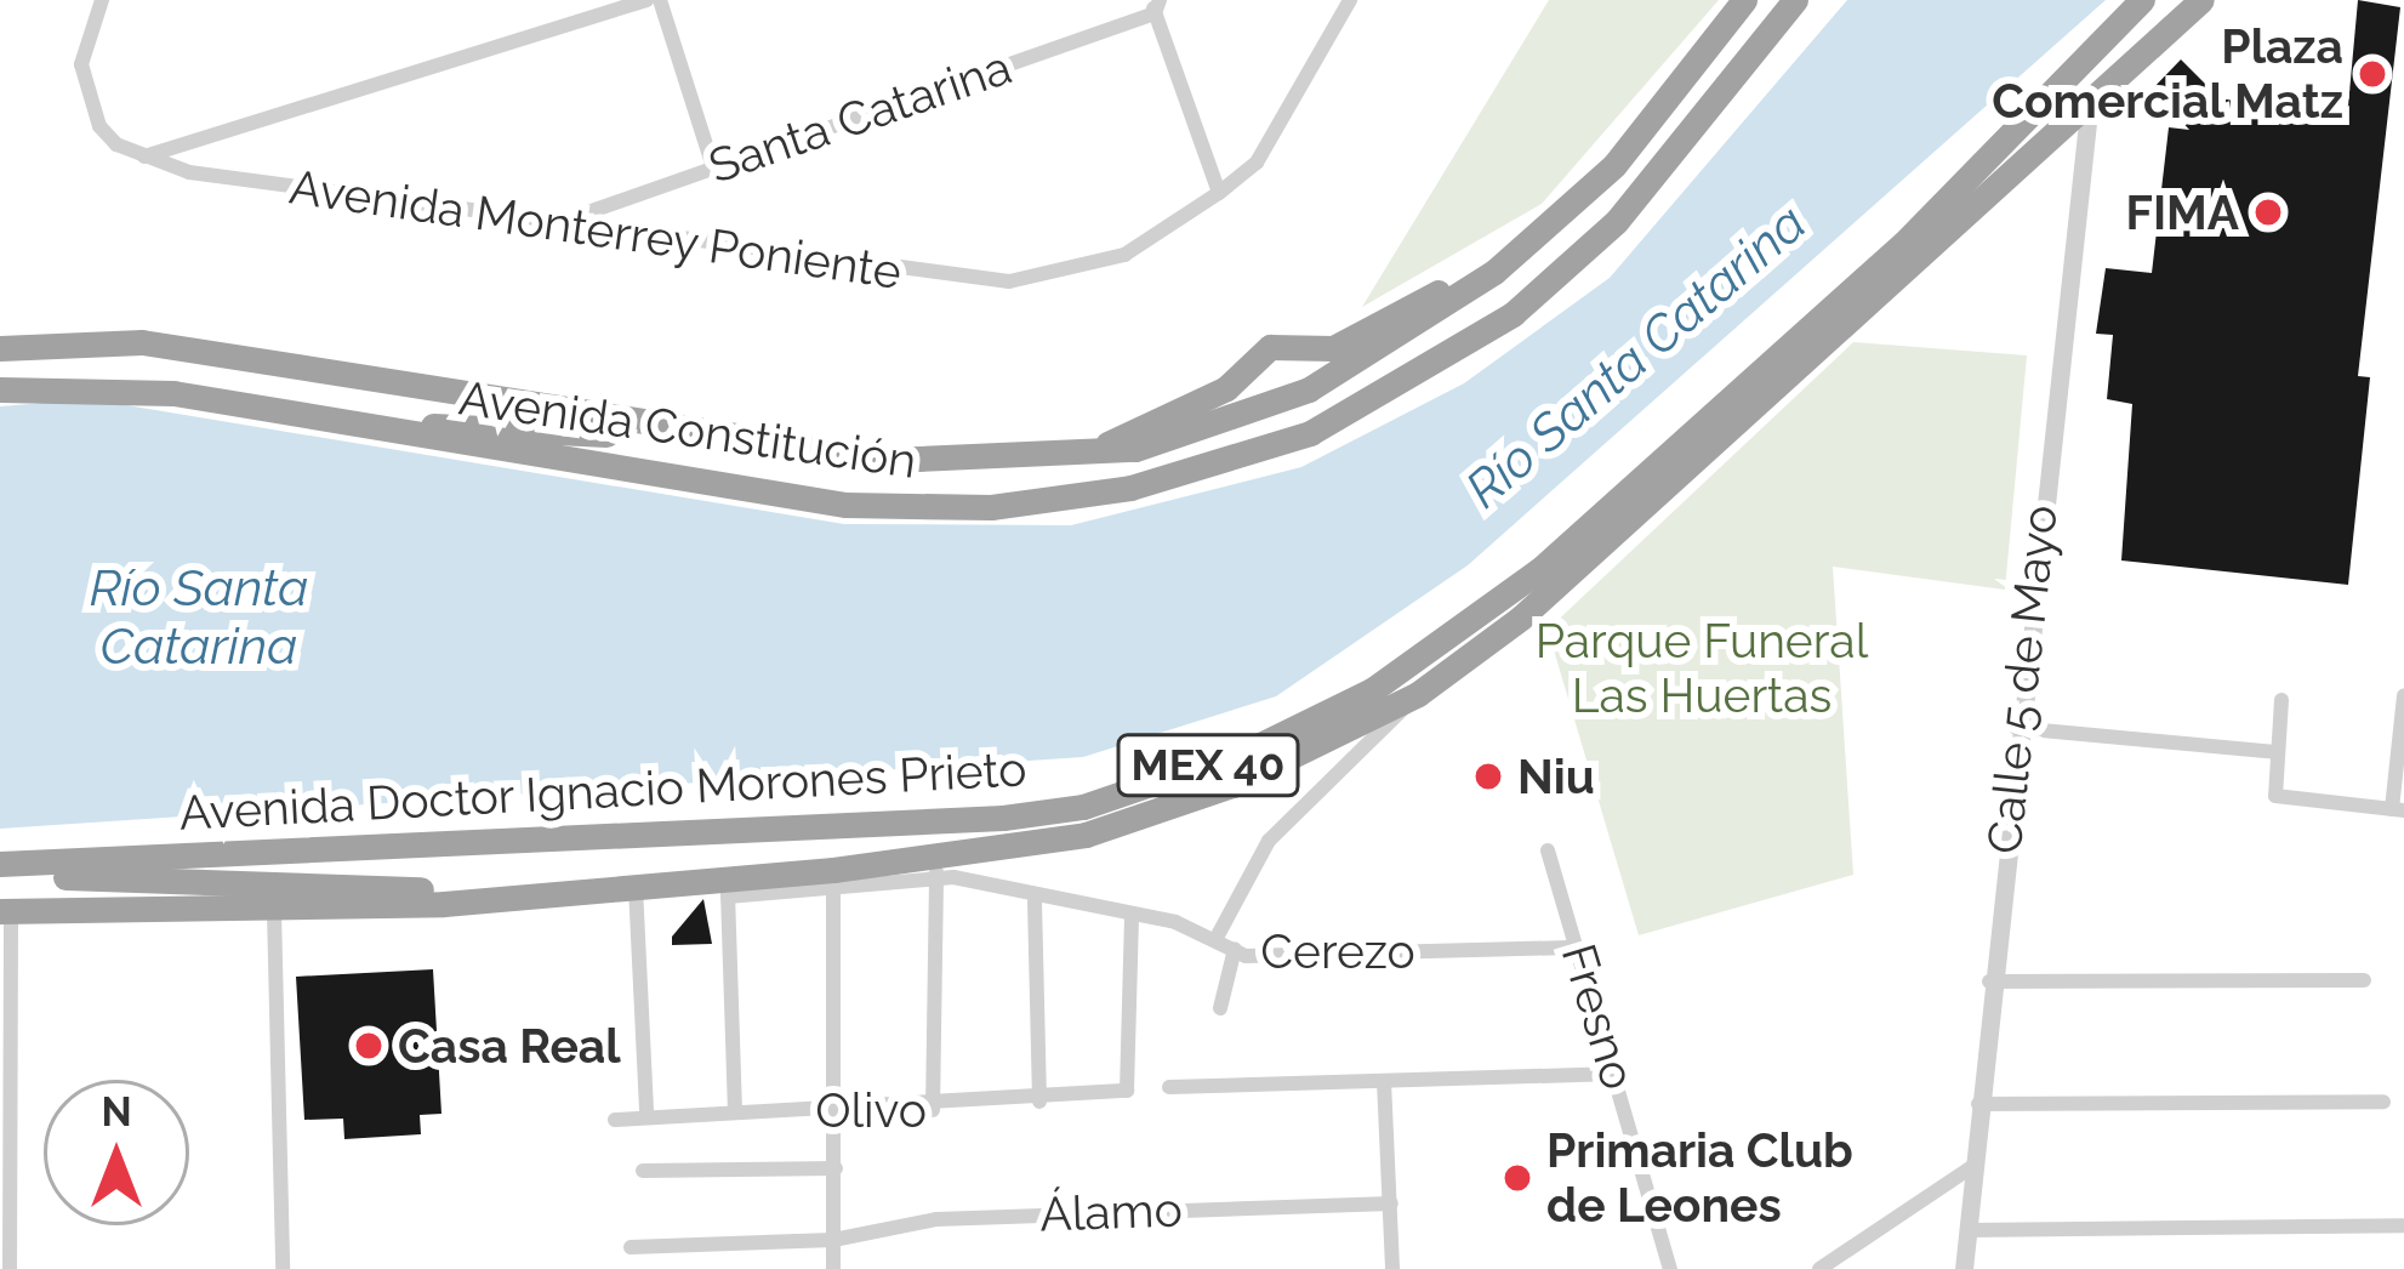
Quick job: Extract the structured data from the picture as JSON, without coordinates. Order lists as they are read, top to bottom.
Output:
{
  "streets": {
    "highway": ["Avenida Constitución", "MEX 40", "Avenida Doctor Ignacio Morones Prieto"],
    "street": [
      "Santa Catarina",
      "Avenida Monterrey Poniente",
      "Calle 5 de Mayo",
      "Cerezo",
      "Fresno",
      "Olivo",
      "Álamo"
    ]
  },
  "crossings": [
    ["Santa Catarina", "Avenida Monterrey Poniente"],
    ["Calle 5 de Mayo", "Avenida Doctor Ignacio Morones Prieto"],
    ["Avenida Doctor Ignacio Morones Prieto", "Cerezo"],
    ["Cerezo", "Fresno"],
    ["Cerezo", "Olivo"]
  ],
  "water": ["Río Santa Catarina"],
  "parks": ["Parque Funeral Las Huertas"],
  "places": [
    "Plaza Comercial Matz",
    "FIMA",
    "Niu",
    "Casa Real",
    "Primaria Club de Leones"
  ],
  "north": "top"
}
